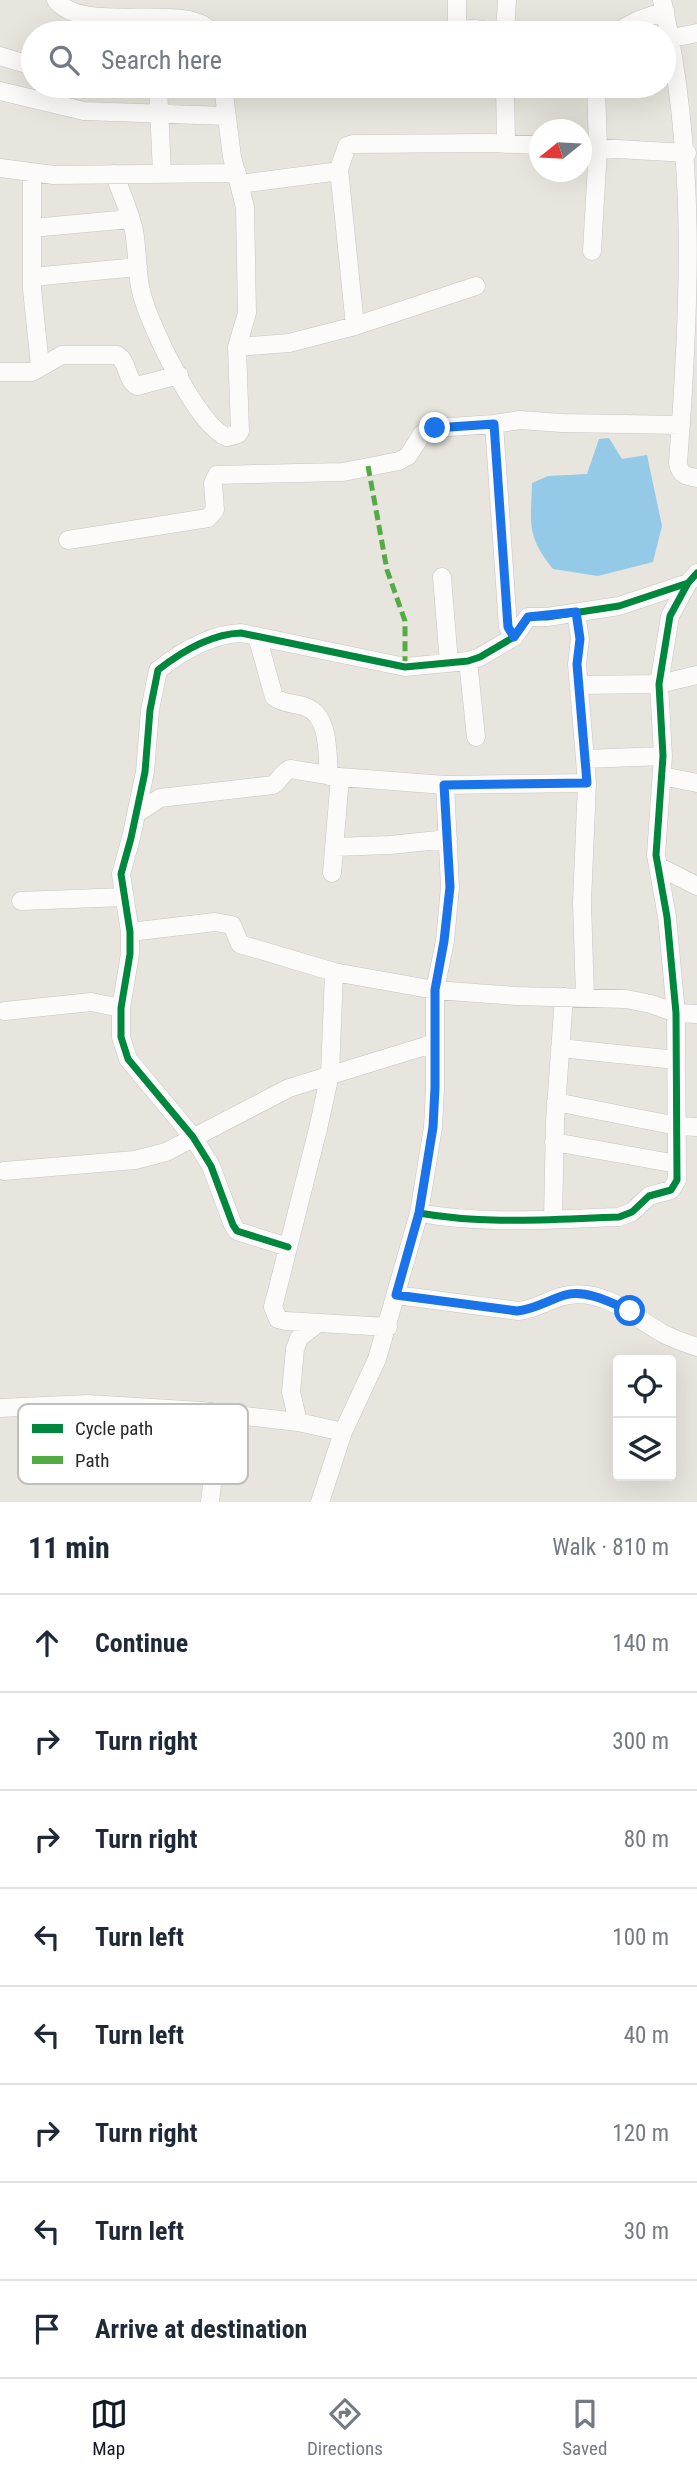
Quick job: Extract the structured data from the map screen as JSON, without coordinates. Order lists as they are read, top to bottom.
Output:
{
  "legend": ["Cycle path", "Path"],
  "north": "left",
  "page": {
    "search": "Search here",
    "heading": ["11 min", "Walk · 810 m"],
    "list": [
      ["Continue", "140 m"],
      ["Turn right", "300 m"],
      ["Turn right", "80 m"],
      ["Turn left", "100 m"],
      ["Turn left", "40 m"],
      ["Turn right", "120 m"],
      ["Turn left", "30 m"],
      "Arrive at destination"
    ],
    "nav": ["Map", "Directions", "Saved"]
  }
}
